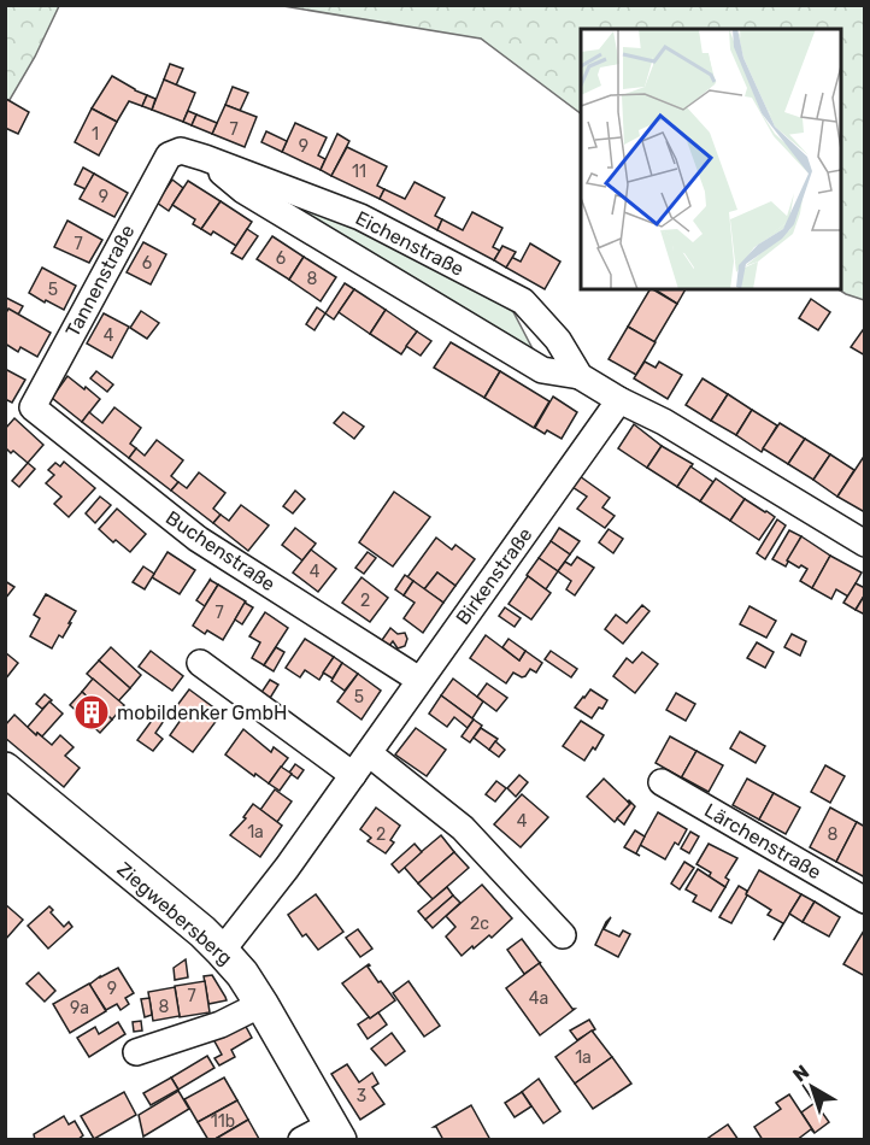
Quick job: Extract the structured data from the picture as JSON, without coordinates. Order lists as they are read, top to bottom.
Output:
{
  "streets": {
    "main road": ["Ziegwebersberg"],
    "street": [
      "Eichenstraße",
      "Tannenstraße",
      "Buchenstraße",
      "Birkenstraße",
      "Lärchenstraße"
    ]
  },
  "crossings": [
    ["Eichenstraße", "Tannenstraße"],
    ["Eichenstraße", "Birkenstraße"],
    ["Tannenstraße", "Buchenstraße"],
    ["Buchenstraße", "Birkenstraße"],
    ["Birkenstraße", "Ziegwebersberg"]
  ],
  "places": {
    "building": ["mobildenker GmbH"]
  },
  "house_numbers": [
    "7",
    "1",
    "9",
    "11",
    "9",
    "7",
    "6",
    "6",
    "8",
    "5",
    "4",
    "4",
    "2",
    "7",
    "5",
    "4",
    "1a",
    "2",
    "8",
    "2c",
    "9",
    "7",
    "4a",
    "8",
    "9a",
    "1a",
    "3",
    "11b"
  ],
  "north": "top left"
}
